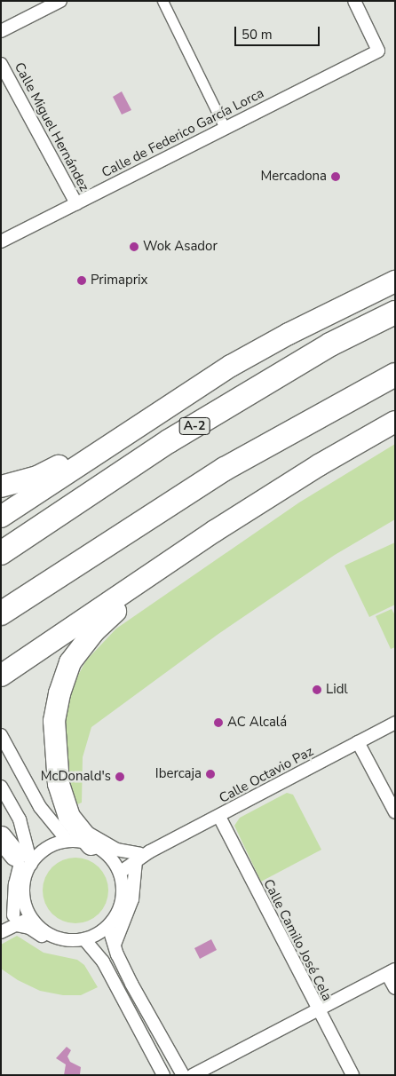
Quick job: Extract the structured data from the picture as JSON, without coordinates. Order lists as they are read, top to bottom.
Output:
{
  "streets": {
    "highway": ["A-2"],
    "street": [
      "Calle Miguel Hernández",
      "Calle de Federico García Lorca",
      "Calle Octavio Paz",
      "Calle Camilo José Cela"
    ]
  },
  "crossings": [
    ["Calle Miguel Hernández", "Calle de Federico García Lorca"],
    ["Calle Octavio Paz", "Calle Camilo José Cela"]
  ],
  "places": [
    "Mercadona",
    "Wok Asador",
    "Primaprix",
    "Lidl",
    "AC Alcalá",
    "Ibercaja",
    "McDonald's"
  ],
  "scale_bar": "50 m"
}
